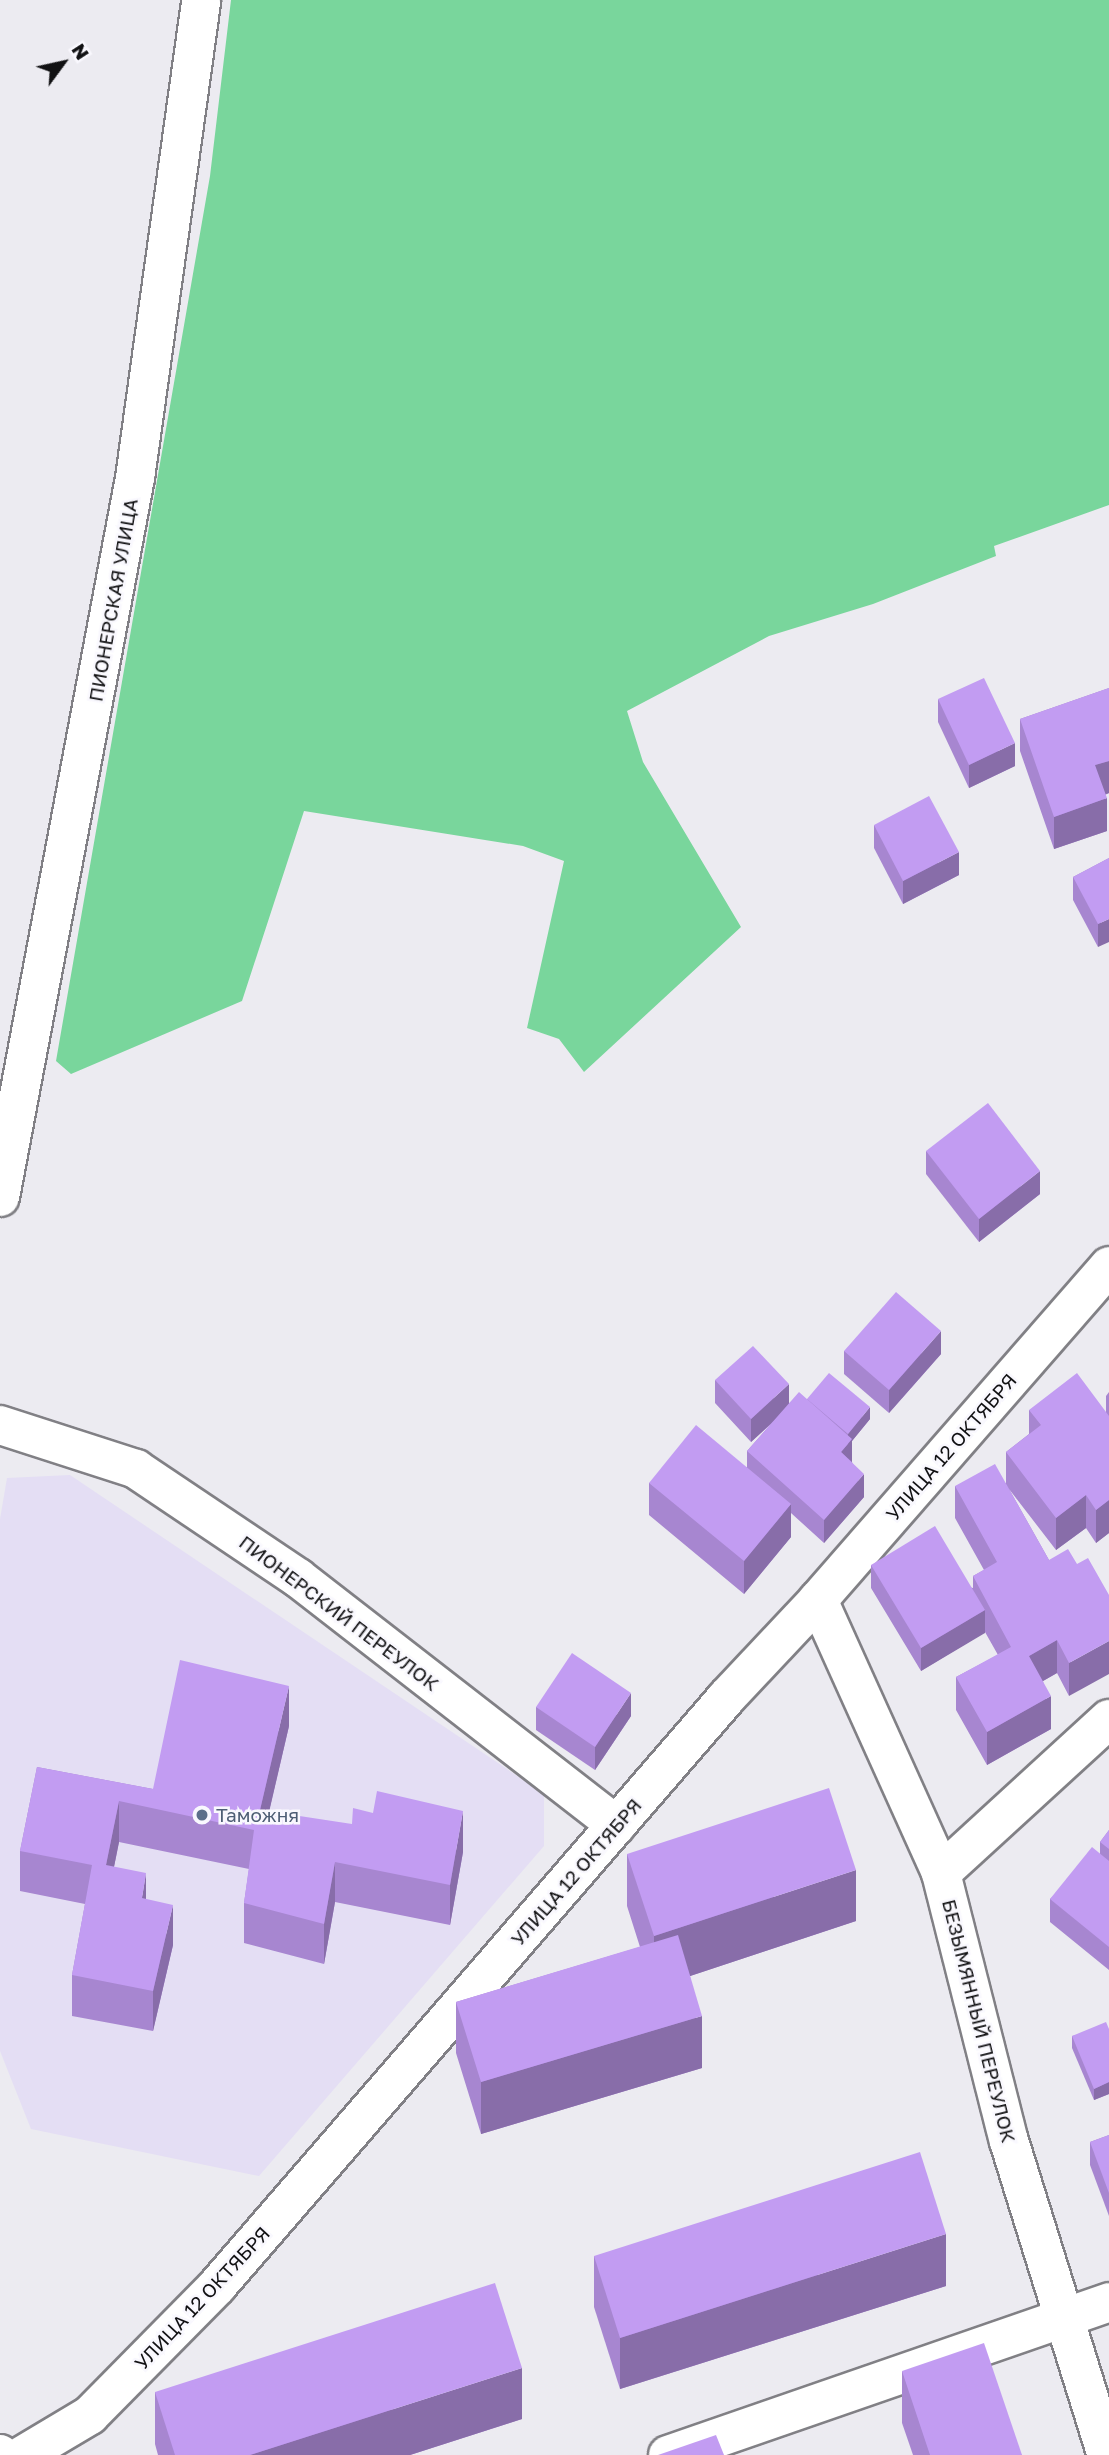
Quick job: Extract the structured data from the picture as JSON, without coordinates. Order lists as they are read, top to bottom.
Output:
{
  "streets": {
    "street": [
      "ПИОНЕРСКАЯ УЛИЦА",
      "УЛИЦА 12 ОКТЯБРЯ",
      "ПИОНЕРСКИЙ ПЕРЕУЛОК",
      "БЕЗЫМЯННЫЙ ПЕРЕУЛОК"
    ]
  },
  "crossings": [
    ["УЛИЦА 12 ОКТЯБРЯ", "ПИОНЕРСКИЙ ПЕРЕУЛОК"],
    ["УЛИЦА 12 ОКТЯБРЯ", "БЕЗЫМЯННЫЙ ПЕРЕУЛОК"]
  ],
  "places": ["Таможня"],
  "north": "top right"
}
